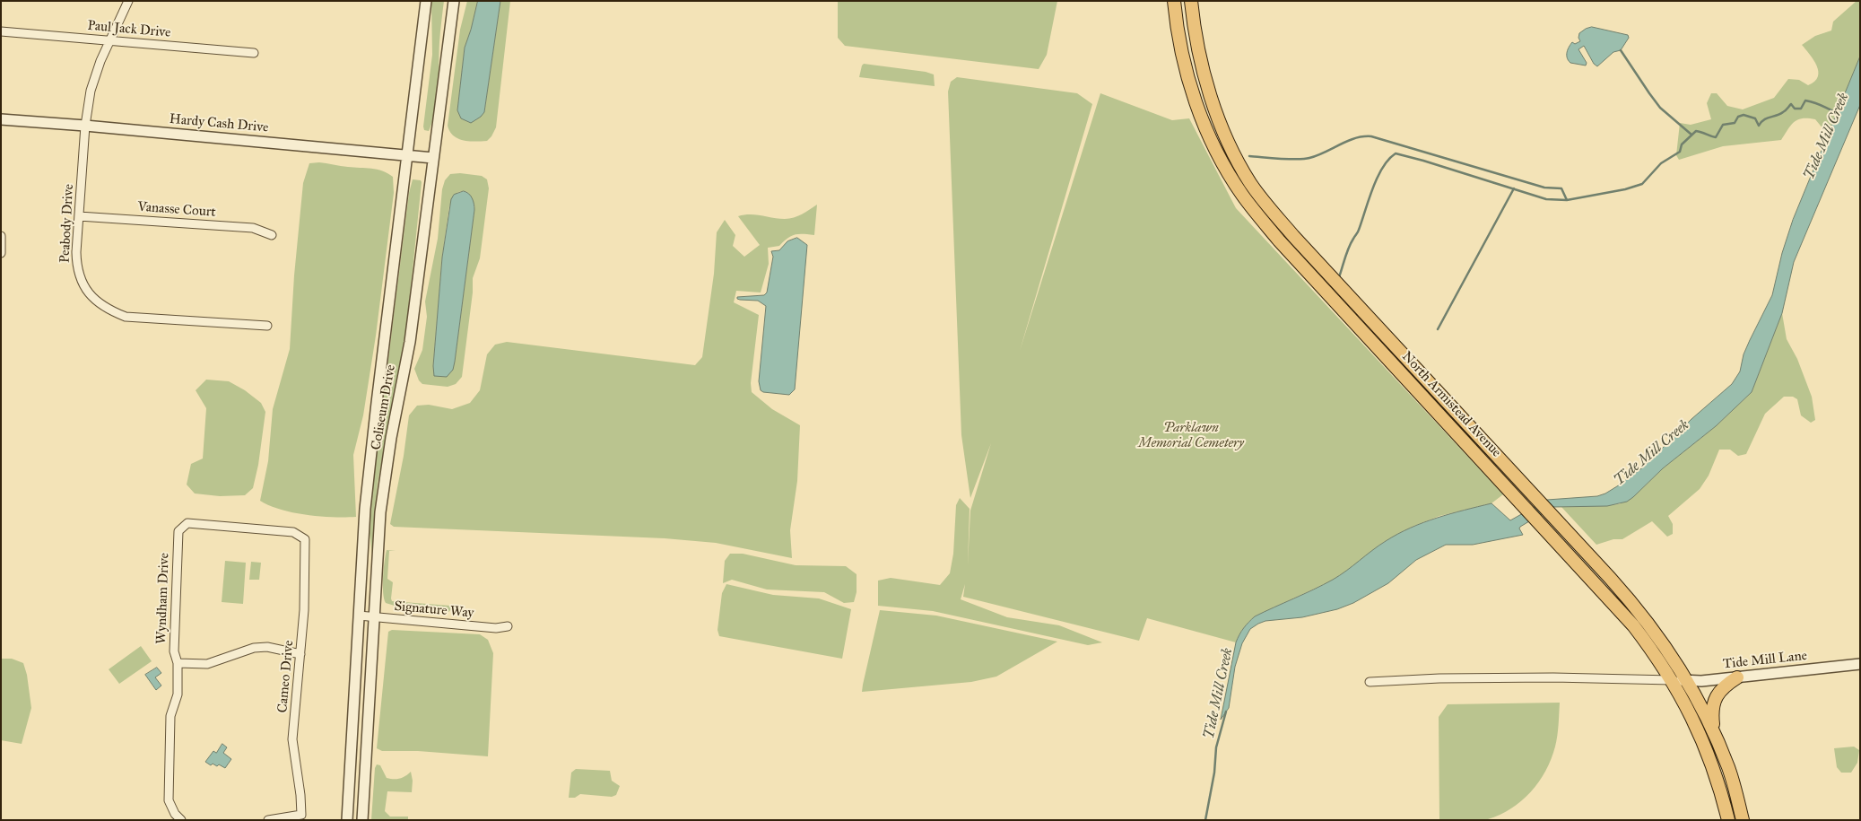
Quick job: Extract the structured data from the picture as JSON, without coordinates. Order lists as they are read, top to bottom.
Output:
{
  "streets": {
    "main road": ["North Armistead Avenue"],
    "street": [
      "Paul Jack Drive",
      "Hardy Cash Drive",
      "Vanasse Court",
      "Peabody Drive",
      "Coliseum Drive",
      "Wyndham Drive",
      "Signature Way",
      "Tide Mill Lane",
      "Cameo Drive"
    ]
  },
  "crossings": [
    ["Paul Jack Drive", "Peabody Drive"],
    ["Hardy Cash Drive", "Peabody Drive"],
    ["Hardy Cash Drive", "Coliseum Drive"],
    ["Vanasse Court", "Peabody Drive"],
    ["North Armistead Avenue", "Tide Mill Lane"],
    ["Coliseum Drive", "Signature Way"],
    ["Wyndham Drive", "Cameo Drive"]
  ],
  "water": ["Tide Mill Creek"],
  "parks": ["Parklawn Memorial Cemetery"]
}
